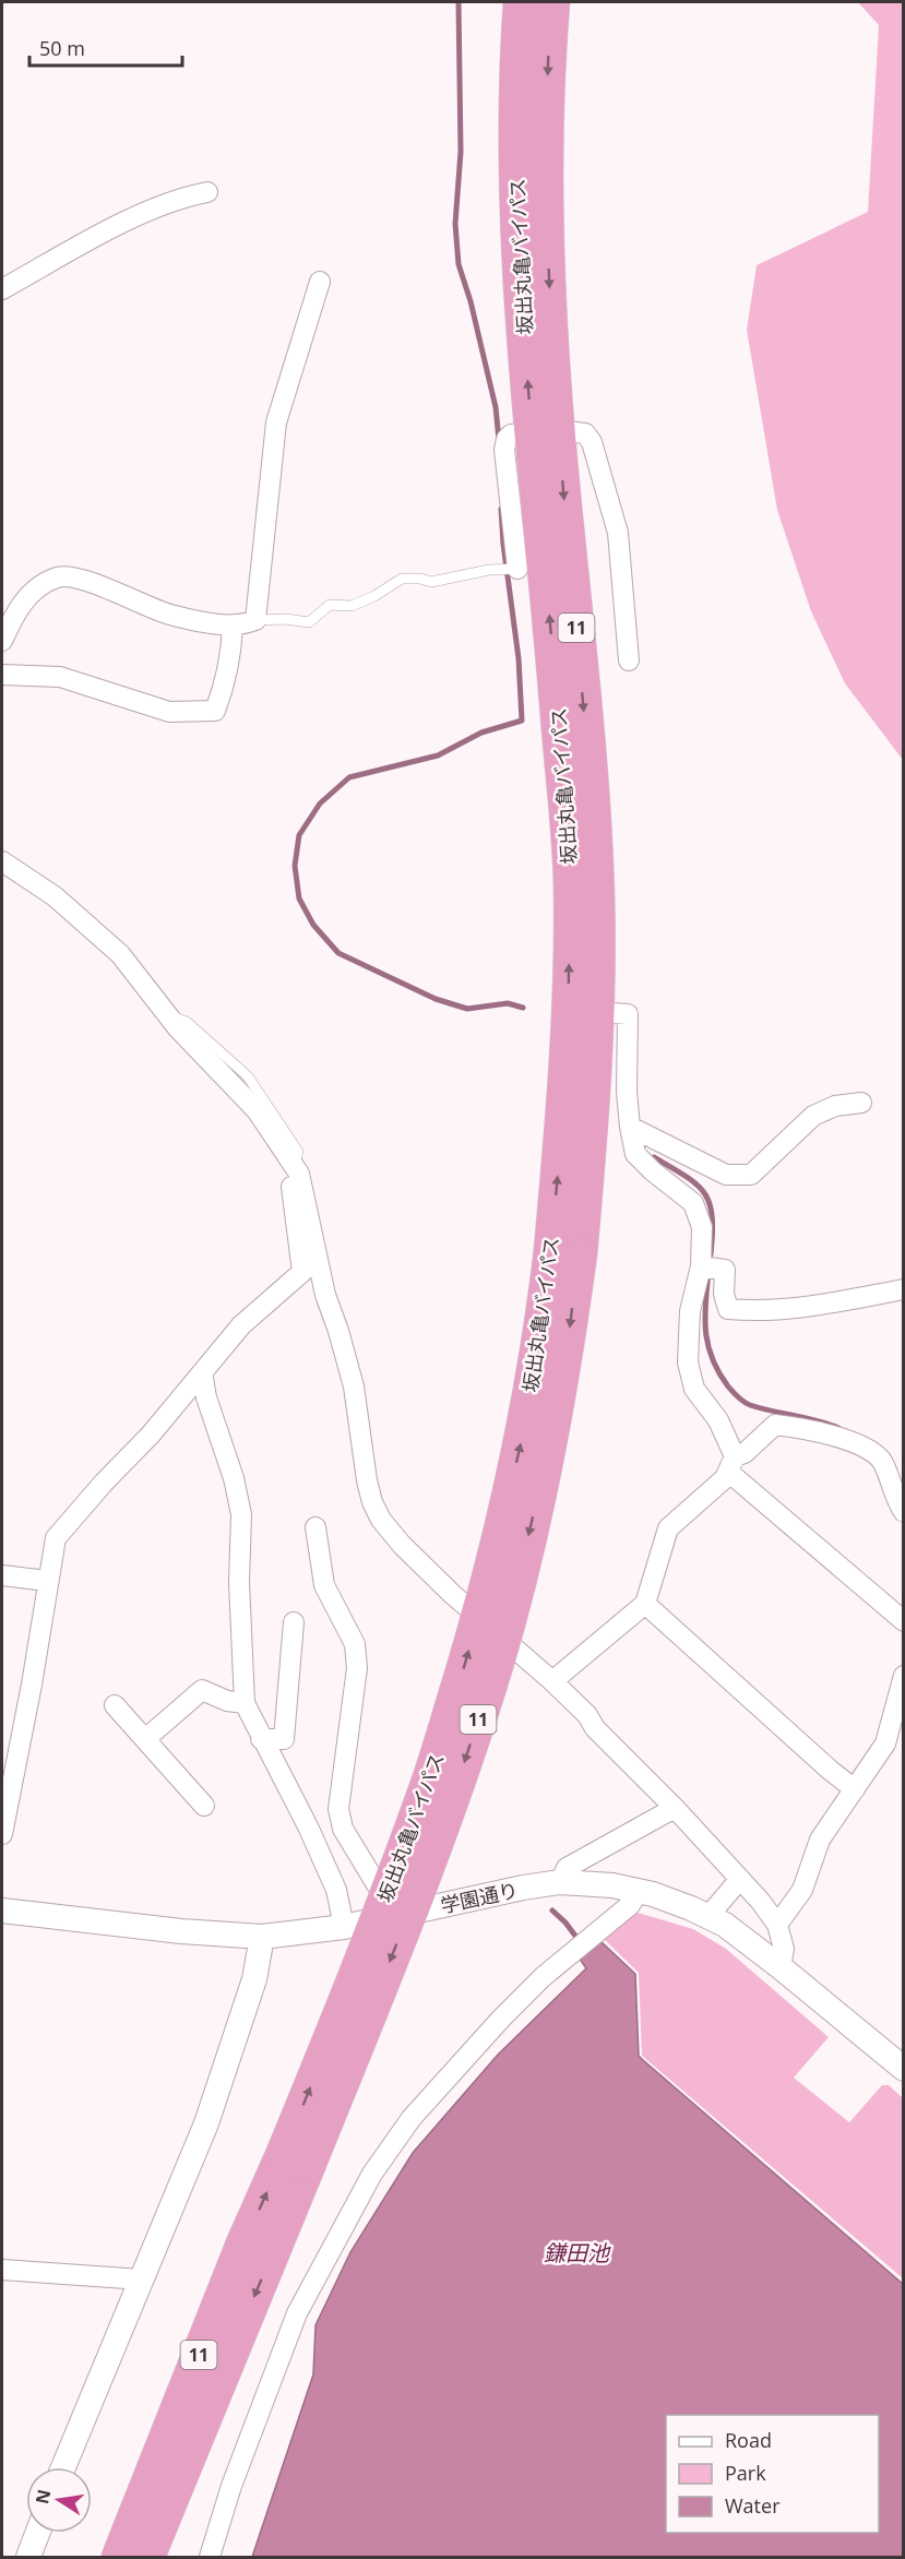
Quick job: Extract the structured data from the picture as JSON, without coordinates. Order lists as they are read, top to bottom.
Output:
{
  "streets": {
    "highway": ["坂出丸亀バイパス", "11"],
    "street": ["学園通り"]
  },
  "crossings": [
    ["坂出丸亀バイパス", "11"]
  ],
  "water": ["鎌田池"],
  "legend": ["Road", "Park", "Water"],
  "scale_bar": "50 m",
  "north": "left"
}
